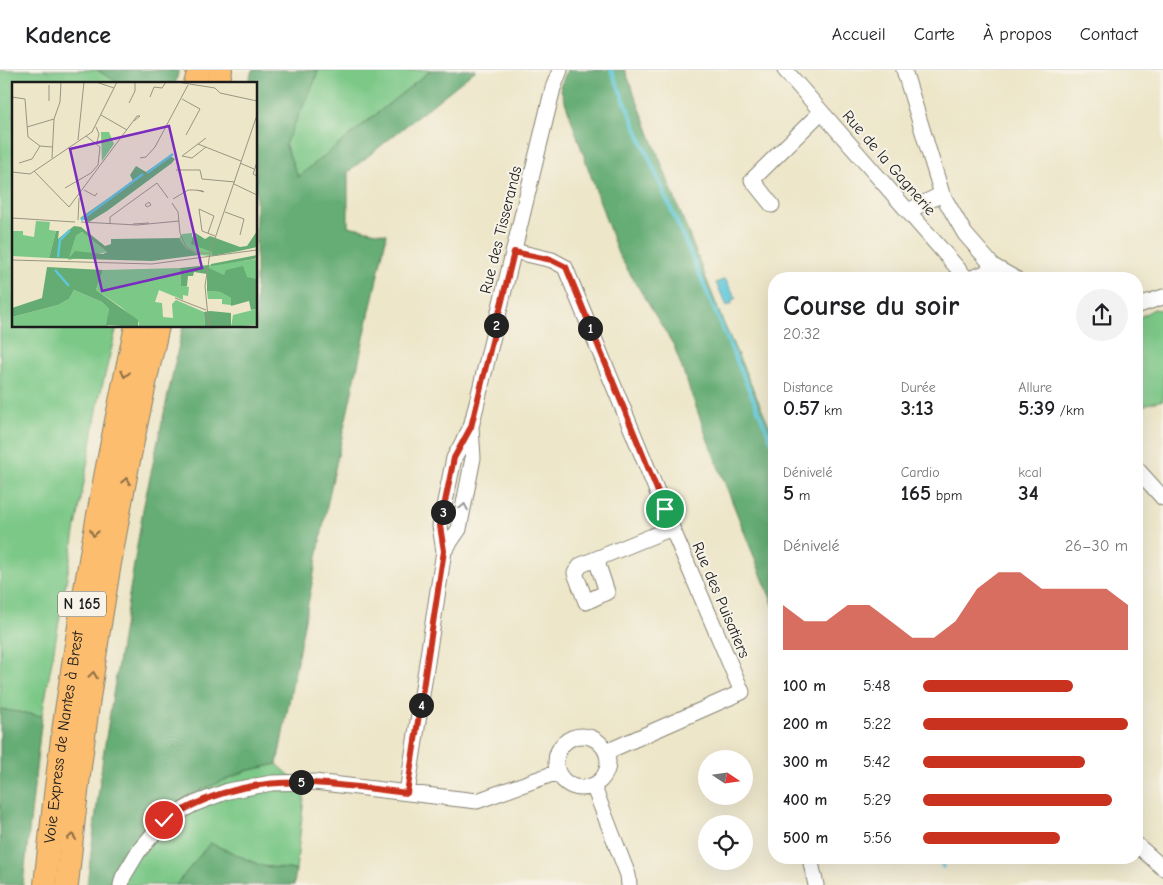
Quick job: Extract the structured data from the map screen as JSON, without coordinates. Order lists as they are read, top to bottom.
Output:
{
  "streets": {
    "highway": ["N 165", "Voie Express de Nantes à Brest"],
    "street": ["Rue de la Gagnerie", "Rue des Tisserands", "Rue des Puisatiers"]
  },
  "crossings": [
    ["Rue des Tisserands", "Rue des Puisatiers"]
  ],
  "north": "right",
  "page": {
    "header": "Kadence",
    "nav": [
      "Accueil",
      "Carte",
      "À propos",
      "Contact"
    ],
    "heading": ["Course du soir", "20:32"],
    "pins": [
      "2",
      "1",
      "3",
      "4",
      "5"
    ],
    "stats": [
      ["Distance", "0.57 km"],
      ["Durée", "3:13"],
      ["Allure", "5:39 /km"],
      ["Dénivelé", "5 m"],
      ["Cardio", "165 bpm"],
      ["kcal", "34"]
    ],
    "chart": ["Dénivelé", "26–30 m"],
    "list": [
      {
        "name": "100 m",
        "note": "5:48"
      },
      {
        "name": "200 m",
        "note": "5:22"
      },
      {
        "name": "300 m",
        "note": "5:42"
      },
      {
        "name": "400 m",
        "note": "5:29"
      },
      {
        "name": "500 m",
        "note": "5:56"
      }
    ]
  }
}
